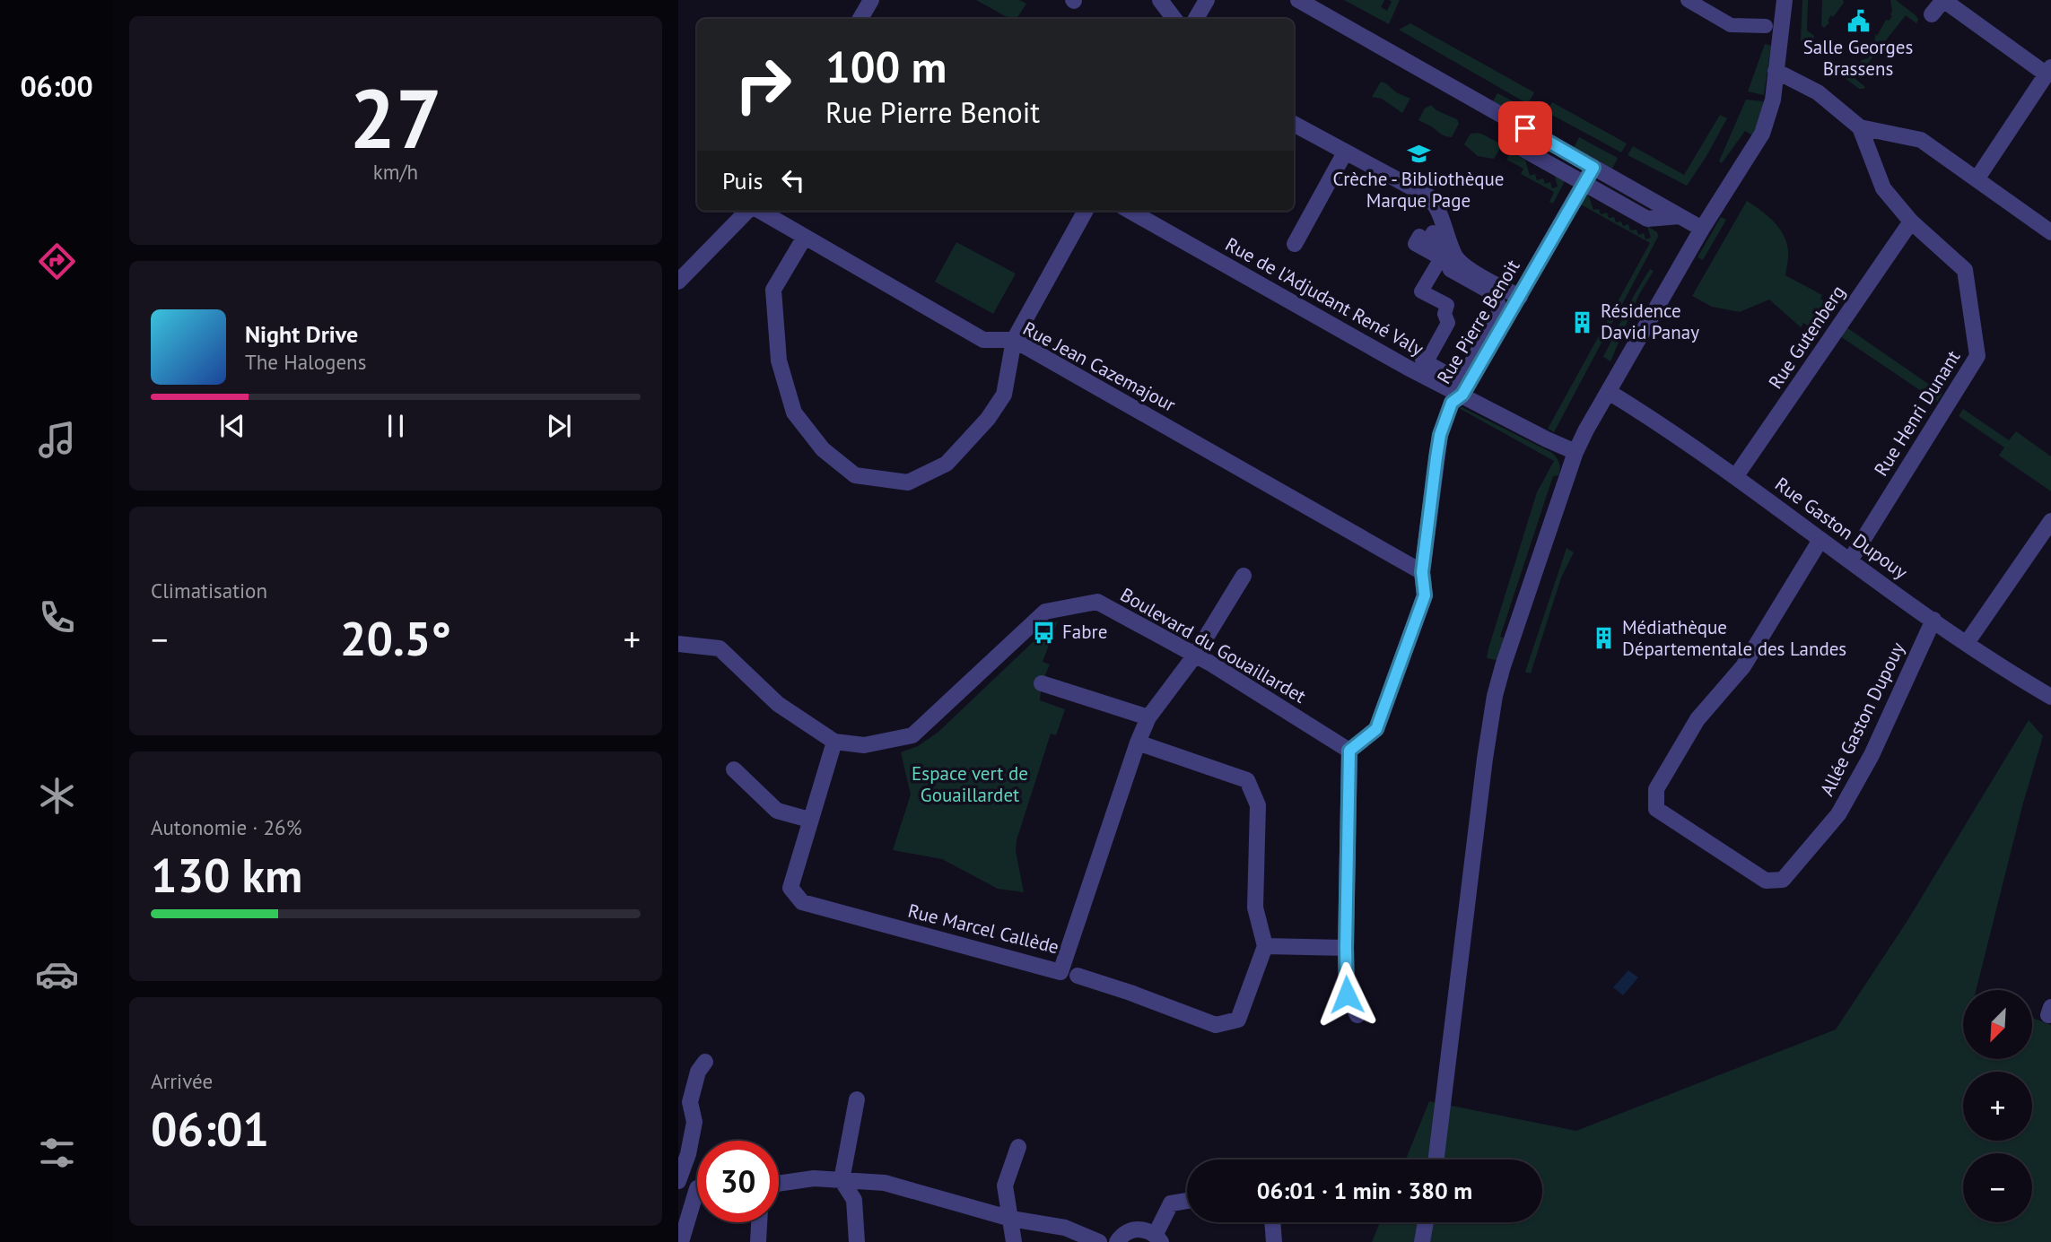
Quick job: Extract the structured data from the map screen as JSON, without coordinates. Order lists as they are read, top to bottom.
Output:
{
  "streets": {
    "street": [
      "Rue de l'Adjudant René Valy",
      "Rue Pierre Benoit",
      "Rue Gutenberg",
      "Rue Jean Cazemajour",
      "Rue Henri Dunant",
      "Rue Gaston Dupouy",
      "Boulevard du Gouaillardet",
      "Allée Gaston Dupouy",
      "Rue Marcel Callède"
    ]
  },
  "crossings": [
    ["Rue de l'Adjudant René Valy", "Rue Pierre Benoit"],
    ["Rue Pierre Benoit", "Rue Jean Cazemajour"],
    ["Rue Pierre Benoit", "Boulevard du Gouaillardet"],
    ["Rue Gutenberg", "Rue Henri Dunant"],
    ["Rue Gutenberg", "Rue Gaston Dupouy"],
    ["Rue Henri Dunant", "Rue Gaston Dupouy"],
    ["Rue Gaston Dupouy", "Allée Gaston Dupouy"],
    ["Boulevard du Gouaillardet", "Rue Marcel Callède"]
  ],
  "parks": ["Espace vert de Gouaillardet"],
  "places": {
    "public building": ["Salle Georges Brassens"],
    "school or university": ["Crèche - Bibliothèque Marque Page"],
    "building": ["Résidence David Panay", "Médiathèque Départementale des Landes"],
    "bus stop": ["Fabre"]
  },
  "north": "bottom left",
  "page": {
    "tabs": "06:00",
    "tile": [
      ["27", "km/h"],
      "Climatisation",
      ["Autonomie · 26%", "130 km"],
      ["Arrivée", "06:01"]
    ],
    "turn": ["100 m", "Rue Pierre Benoit"],
    "then": "Puis",
    "song": ["Night Drive", "The Halogens"],
    "heat": ["−", "20.5°", "+"],
    "map_buttons": ["+", "−"],
    "limit": "30",
    "trip": "06:01 · 1 min · 380 m"
  }
}
